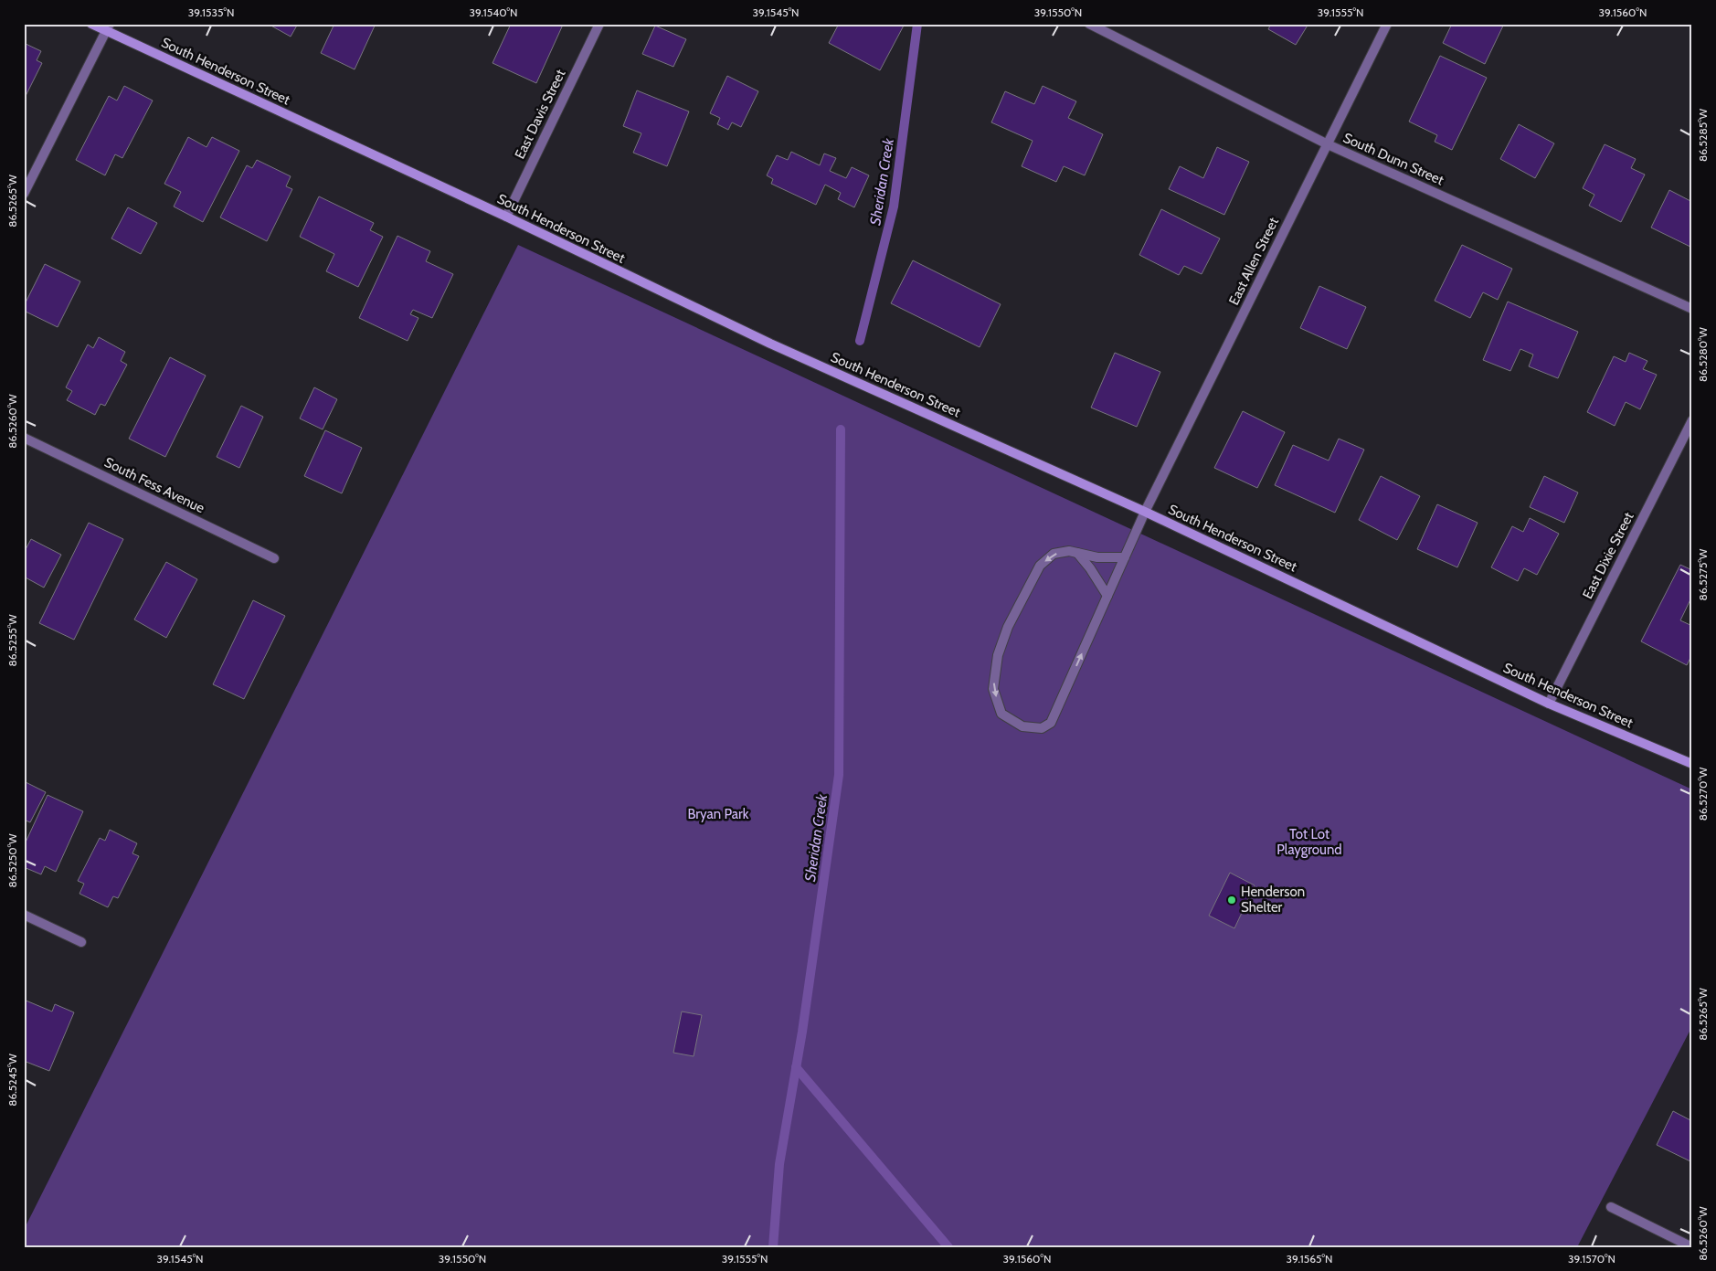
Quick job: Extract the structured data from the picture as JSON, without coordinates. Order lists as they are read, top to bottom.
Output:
{
  "streets": {
    "street": [
      "South Henderson Street",
      "East Davis Street",
      "South Dunn Street",
      "East Allen Street",
      "South Fess Avenue",
      "East Dixie Street"
    ]
  },
  "crossings": [
    ["South Henderson Street", "East Davis Street"],
    ["South Henderson Street", "East Allen Street"],
    ["South Henderson Street", "East Dixie Street"],
    ["South Dunn Street", "East Allen Street"]
  ],
  "water": ["Sheridan Creek"],
  "parks": ["Bryan Park", "Tot Lot Playground"],
  "places": ["Henderson Shelter"],
  "coordinates": [
    "39.1535°N",
    "39.1540°N",
    "39.1545°N",
    "39.1550°N",
    "39.1555°N",
    "39.1560°N",
    "86.5285°W",
    "86.5265°W",
    "86.5280°W",
    "86.5260°W",
    "86.5275°W",
    "86.5255°W",
    "86.5270°W",
    "86.5250°W",
    "86.5245°W",
    "39.1565°N",
    "39.1570°N"
  ]
}
